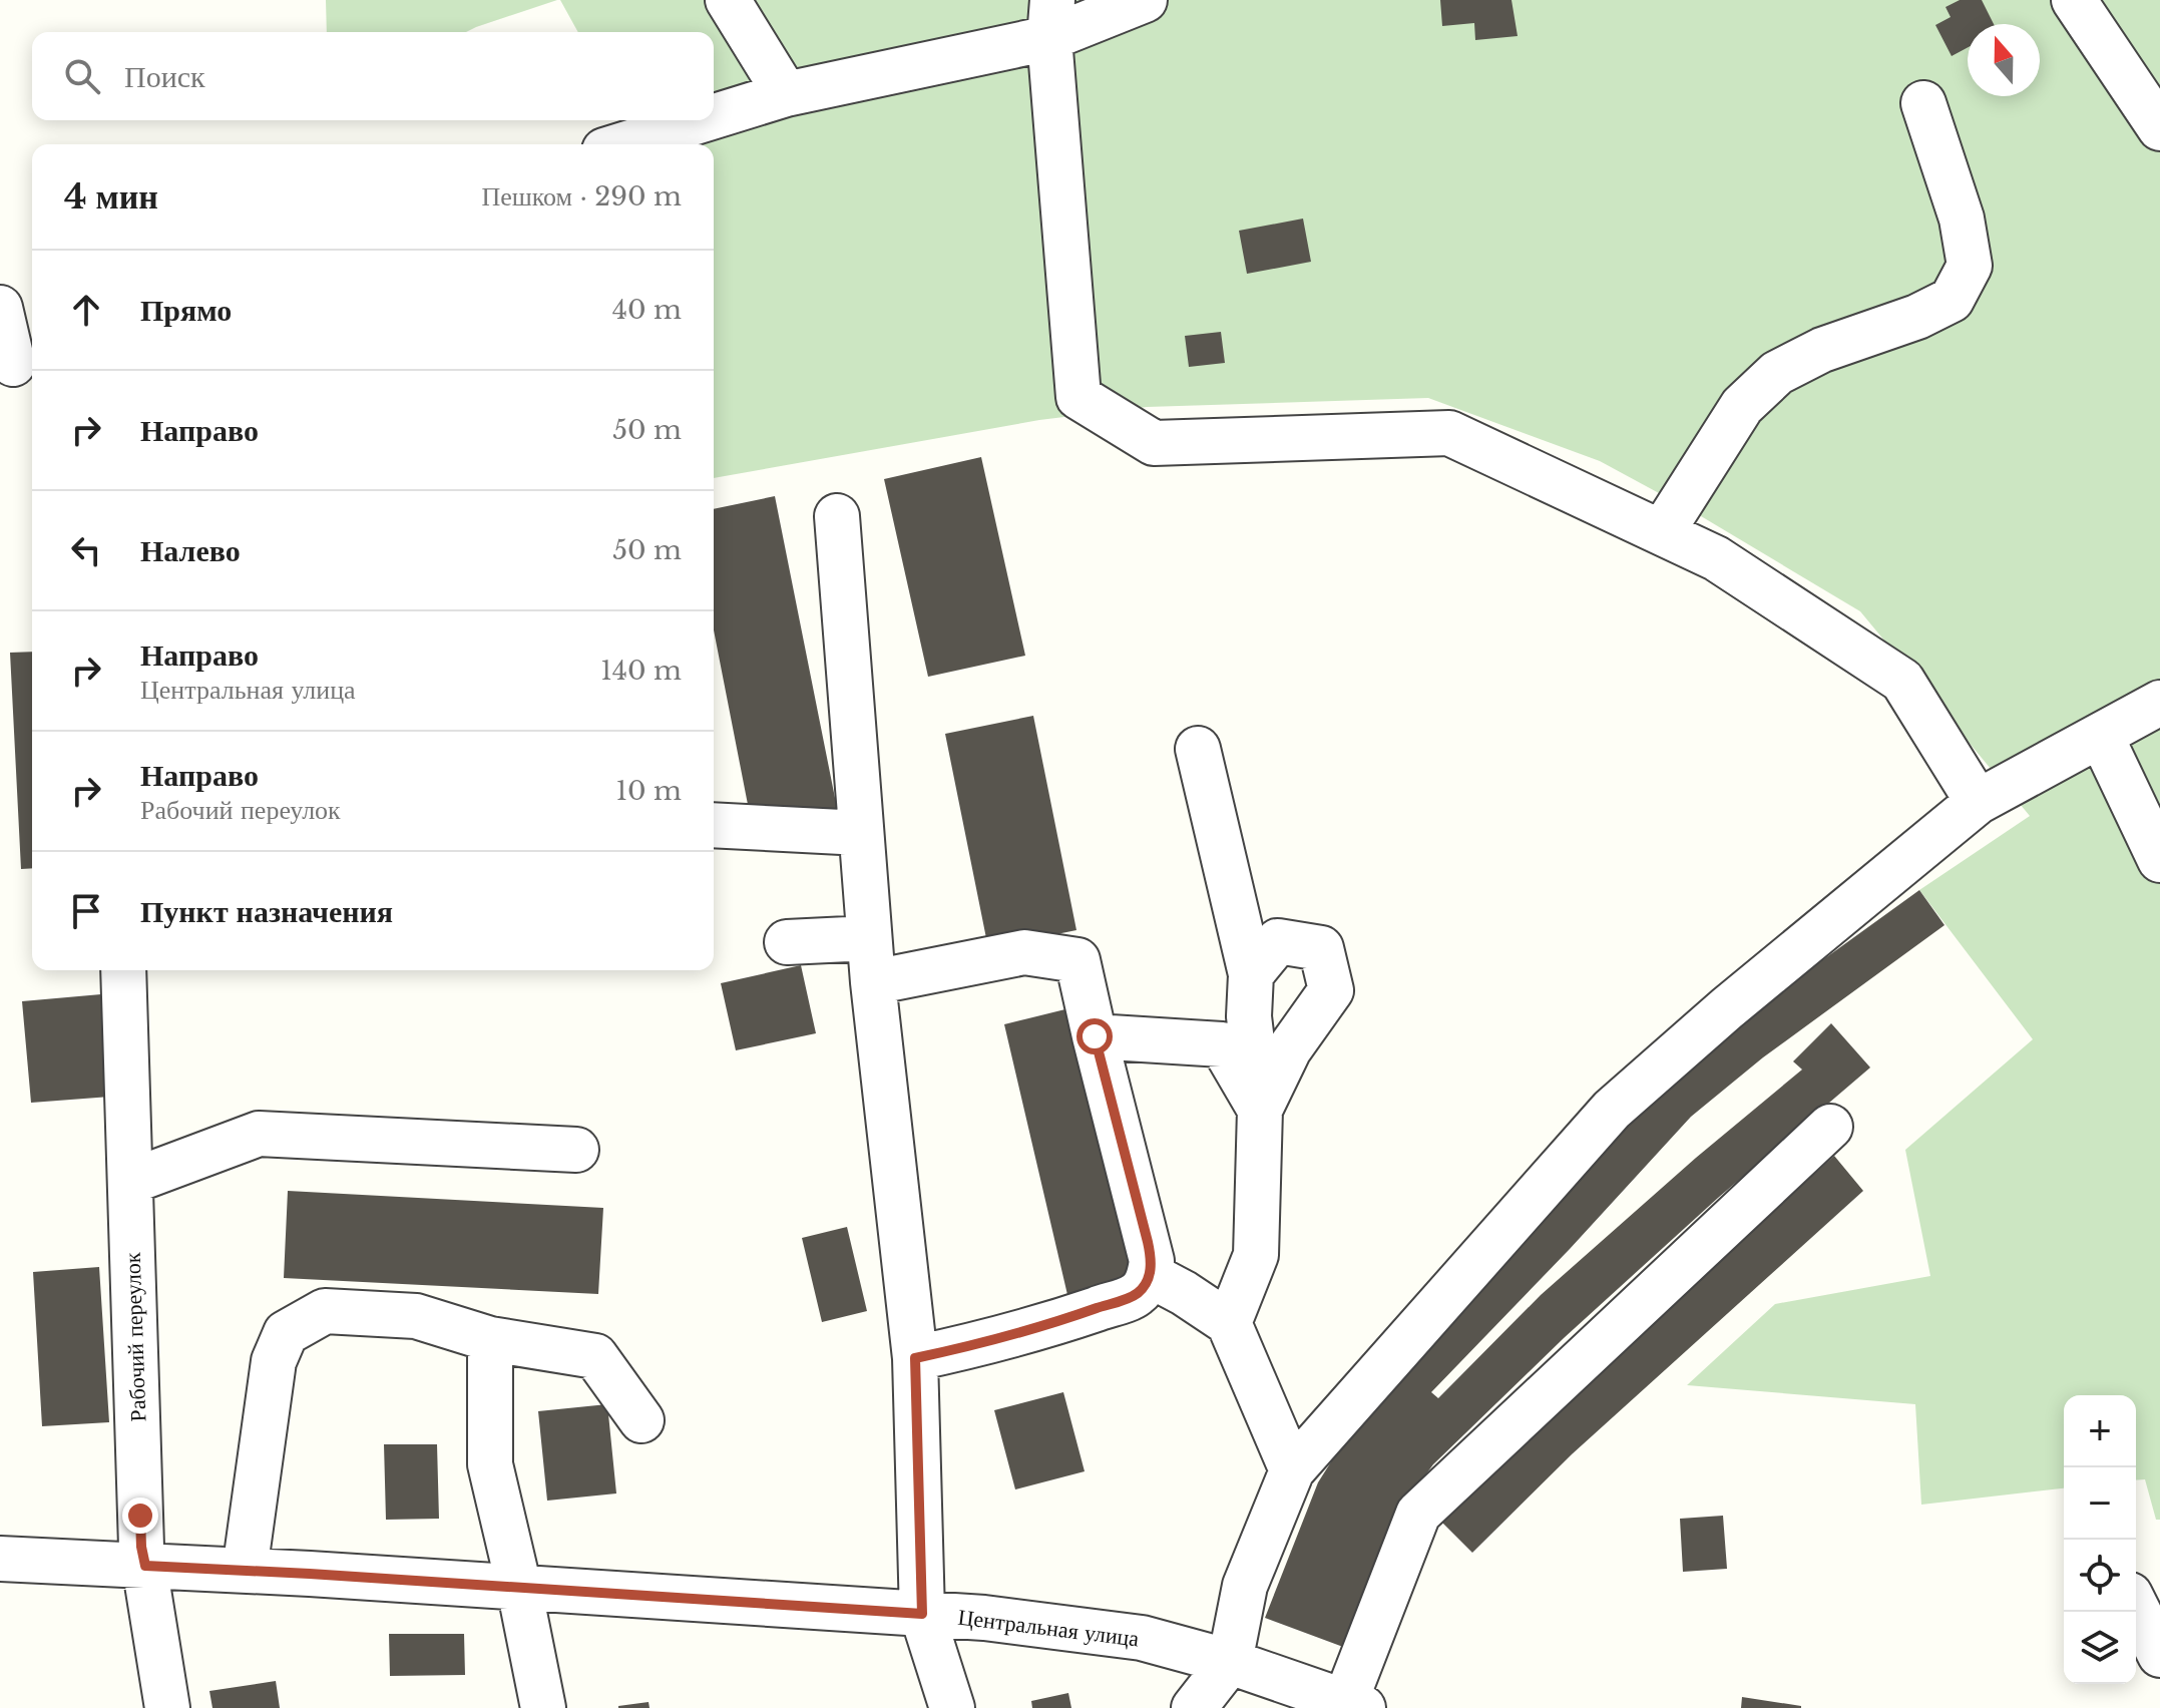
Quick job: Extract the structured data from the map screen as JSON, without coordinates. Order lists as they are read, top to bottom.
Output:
{
  "streets": {
    "street": ["Рабочий переулок", "Центральная улица"]
  },
  "crossings": [
    ["Рабочий переулок", "Центральная улица"]
  ],
  "north": "top",
  "page": {
    "search": "Поиск",
    "heading": ["4 мин", "Пешком · 290 m"],
    "list": [
      ["Прямо", "40 m"],
      ["Направо", "50 m"],
      ["Налево", "50 m"],
      ["Направо", "Центральная улица", "140 m"],
      ["Направо", "Рабочий переулок", "10 m"],
      "Пункт назначения"
    ],
    "map_buttons": ["+", "−"]
  }
}
